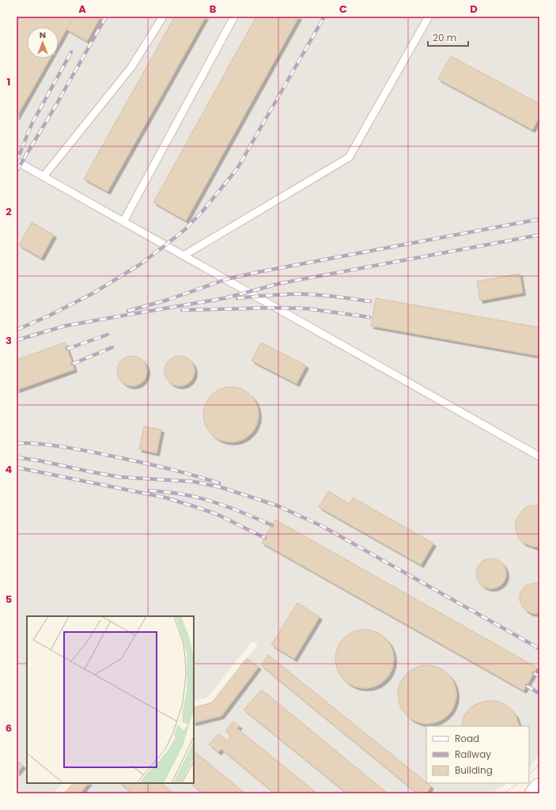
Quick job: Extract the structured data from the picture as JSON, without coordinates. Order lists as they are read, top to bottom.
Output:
{
  "legend": ["Road", "Railway", "Building"],
  "scale_bar": "20 m",
  "north": "top",
  "grid": {
    "columns": [
      "A",
      "B",
      "C",
      "D"
    ],
    "rows": [
      "1",
      "2",
      "3",
      "4",
      "5",
      "6"
    ]
  }
}
